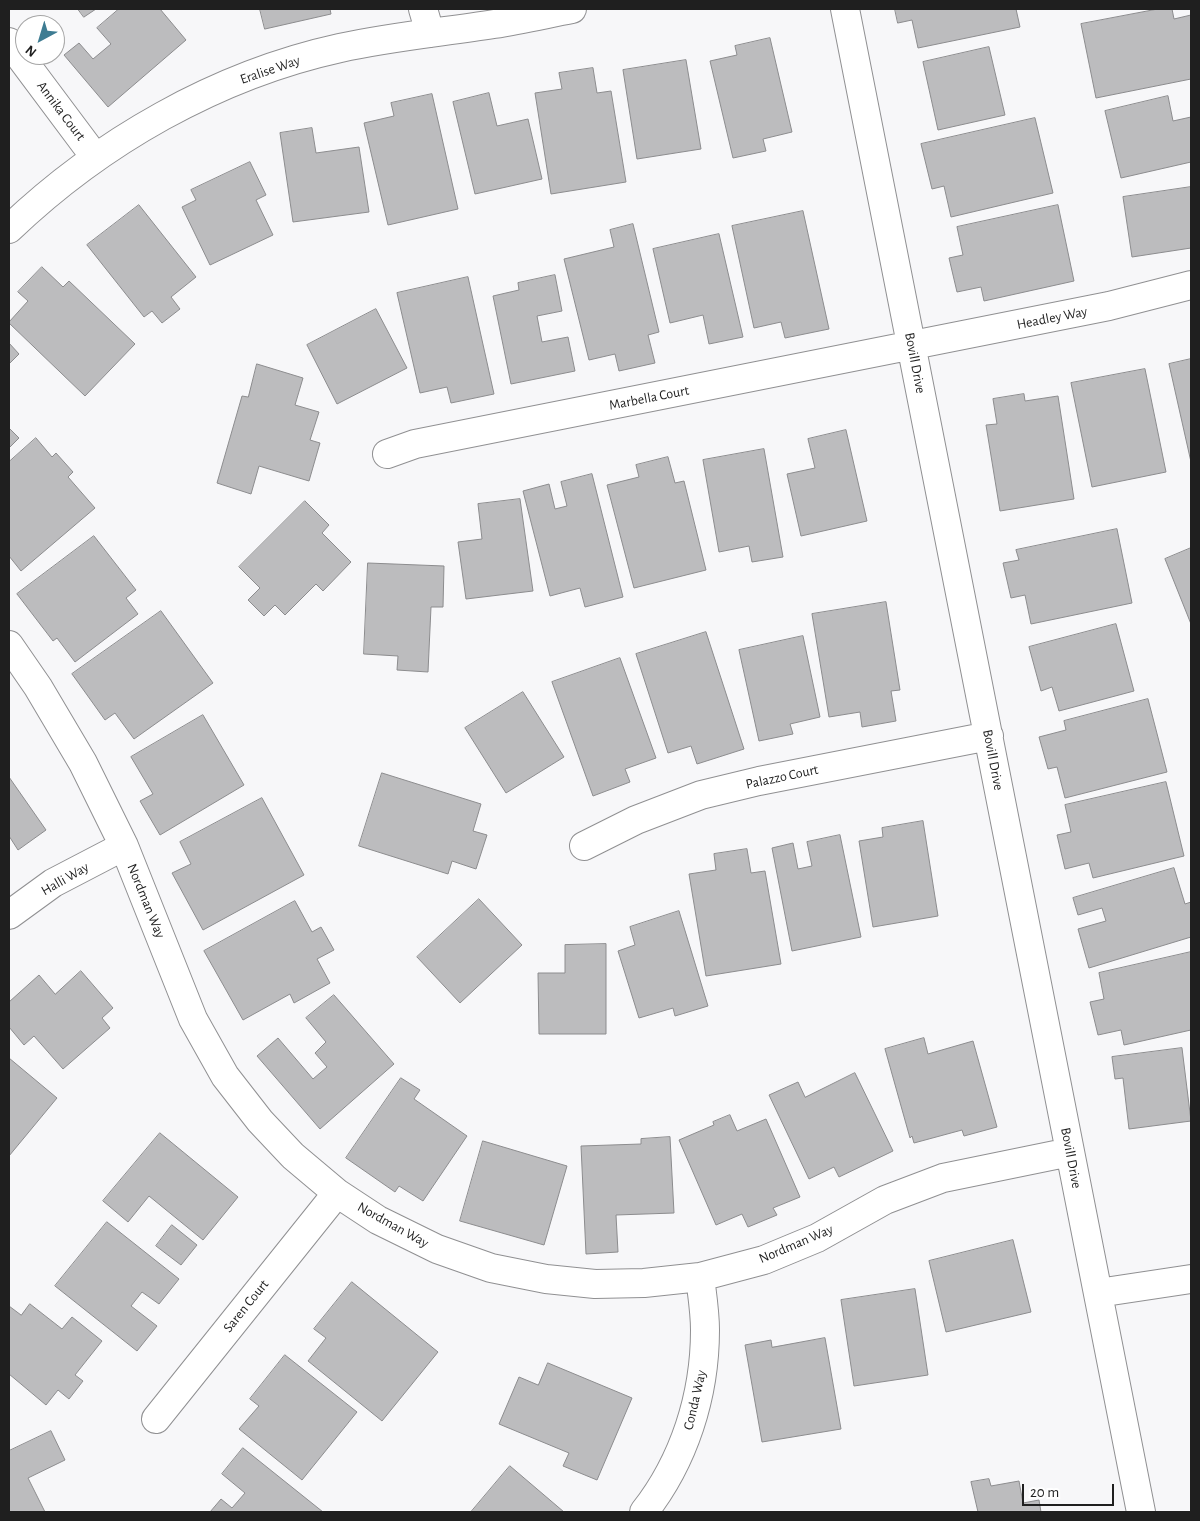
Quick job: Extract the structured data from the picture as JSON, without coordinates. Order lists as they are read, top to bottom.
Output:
{
  "streets": {
    "street": [
      "Eralise Way",
      "Annika Court",
      "Headley Way",
      "Bovill Drive",
      "Marbella Court",
      "Palazzo Court",
      "Halli Way",
      "Nordman Way",
      "Saren Court",
      "Conda Way"
    ]
  },
  "crossings": [
    ["Eralise Way", "Annika Court"],
    ["Headley Way", "Bovill Drive"],
    ["Headley Way", "Marbella Court"],
    ["Bovill Drive", "Marbella Court"],
    ["Bovill Drive", "Palazzo Court"],
    ["Bovill Drive", "Nordman Way"],
    ["Halli Way", "Nordman Way"],
    ["Nordman Way", "Saren Court"],
    ["Nordman Way", "Conda Way"]
  ],
  "scale_bar": "20 m",
  "north": "bottom left"
}
